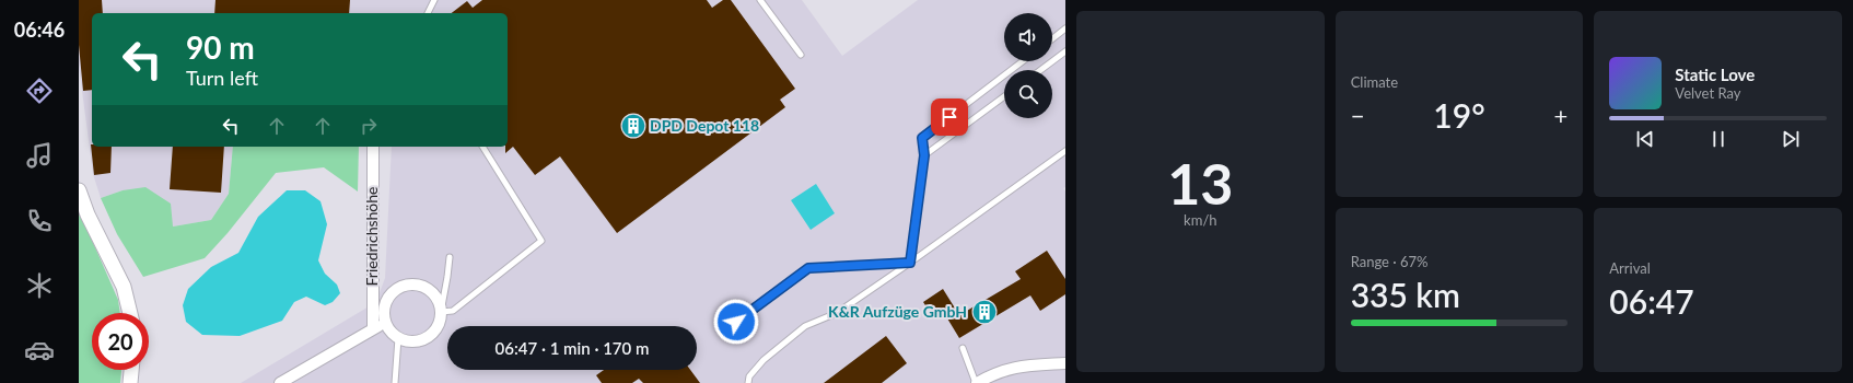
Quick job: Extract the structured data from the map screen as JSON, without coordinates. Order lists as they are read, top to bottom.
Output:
{
  "streets": {
    "street": ["Friedrichshöhe"]
  },
  "places": {
    "building": ["DPD Depot 118", "K&R Aufzüge GmbH"]
  },
  "page": {
    "tabs": "06:46",
    "tile": [
      ["13", "km/h"],
      "Climate",
      ["Range · 67%", "335 km"],
      ["Arrival", "06:47"]
    ],
    "turn": ["90 m", "Turn left"],
    "song": ["Static Love", "Velvet Ray"],
    "heat": ["−", "19°", "+"],
    "limit": "20",
    "trip": "06:47 · 1 min · 170 m"
  }
}
